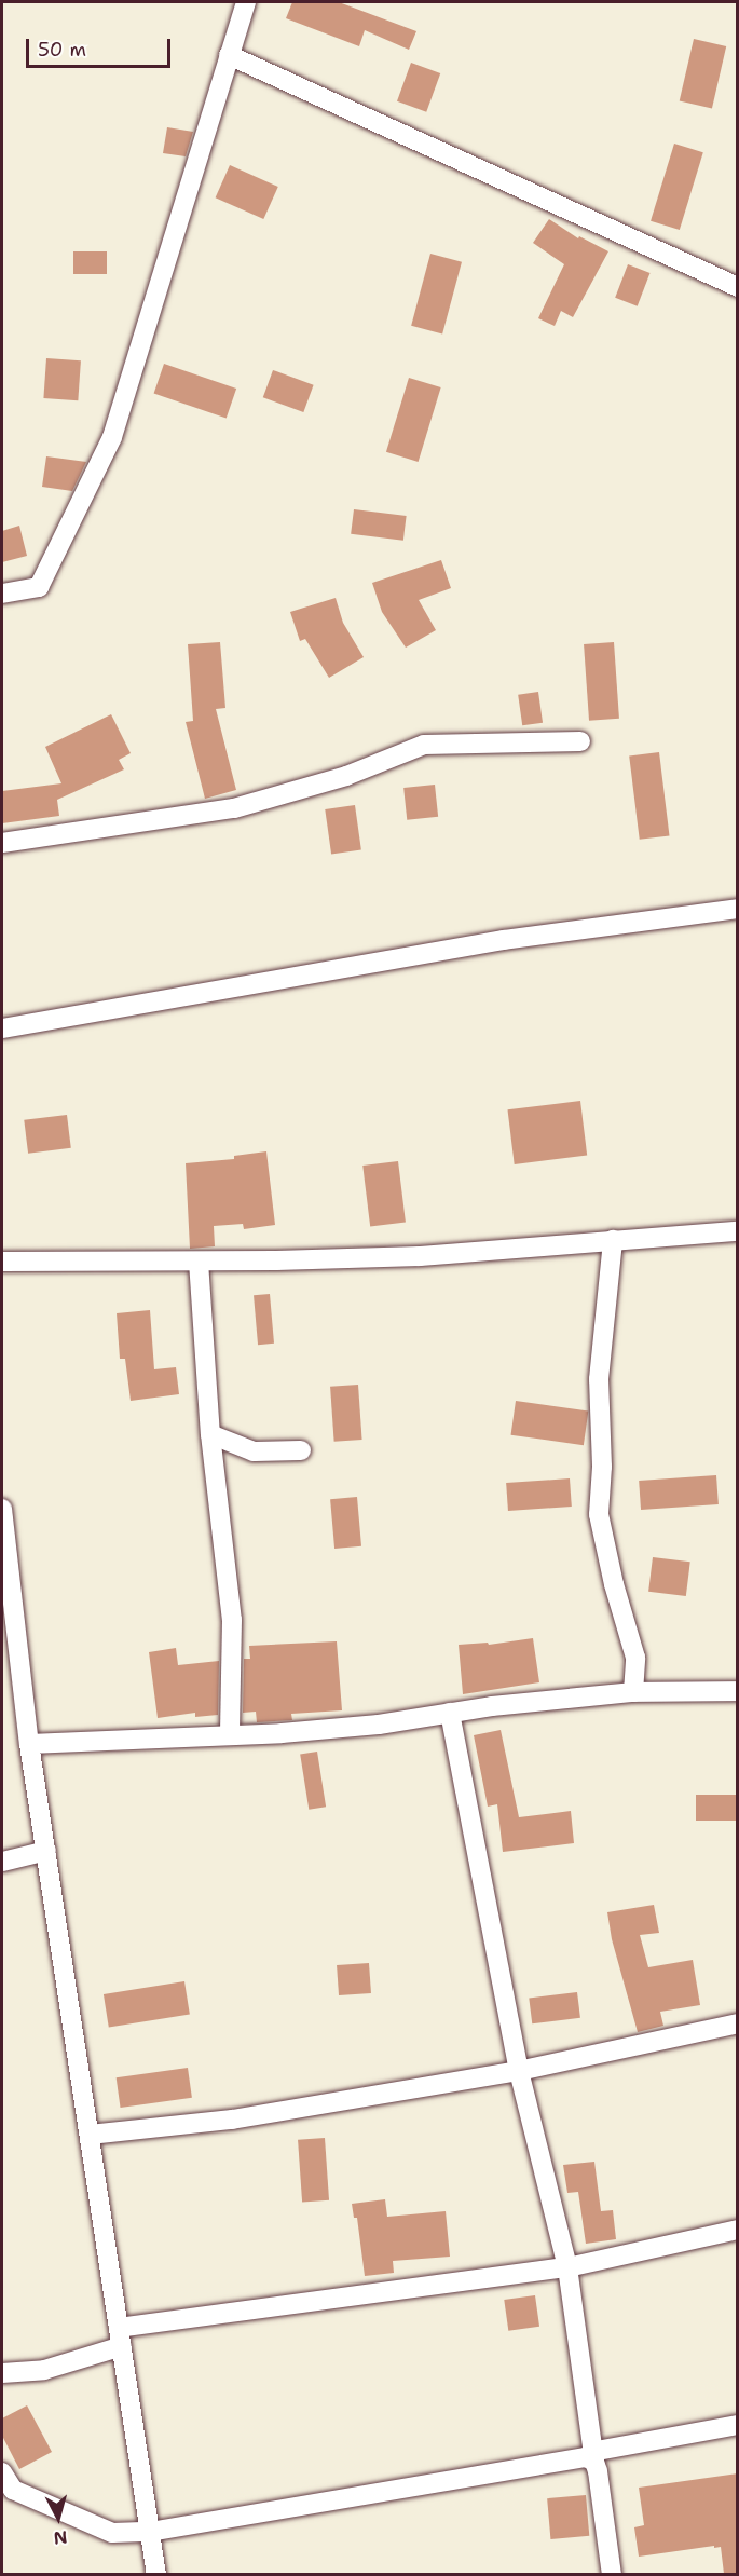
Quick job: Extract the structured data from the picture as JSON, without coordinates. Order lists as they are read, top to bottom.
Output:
{
  "scale_bar": "50 m",
  "north": "bottom"
}
